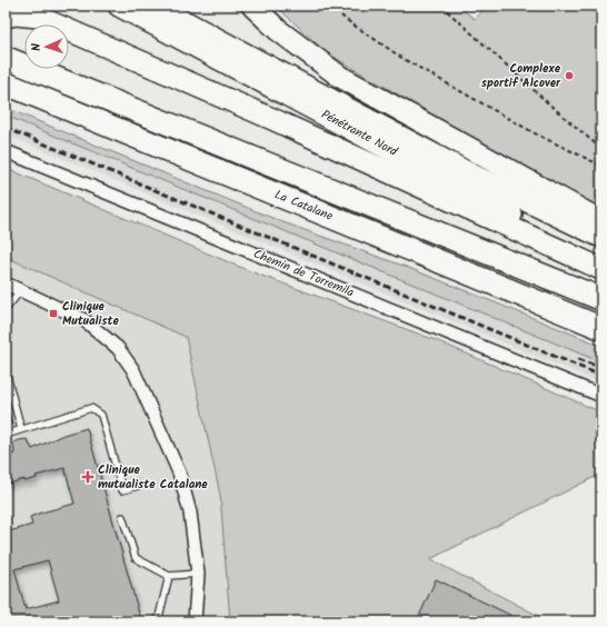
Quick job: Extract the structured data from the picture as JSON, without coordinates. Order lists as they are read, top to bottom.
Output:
{
  "streets": {
    "highway": ["Pénétrante Nord", "La Catalane"],
    "street": ["Chemin de Torremila"]
  },
  "places": {
    "other": ["Complexe sportif Alcover"],
    "transit": ["Clinique Mutualiste"],
    "health": ["Clinique mutualiste Catalane"]
  },
  "north": "left"
}
